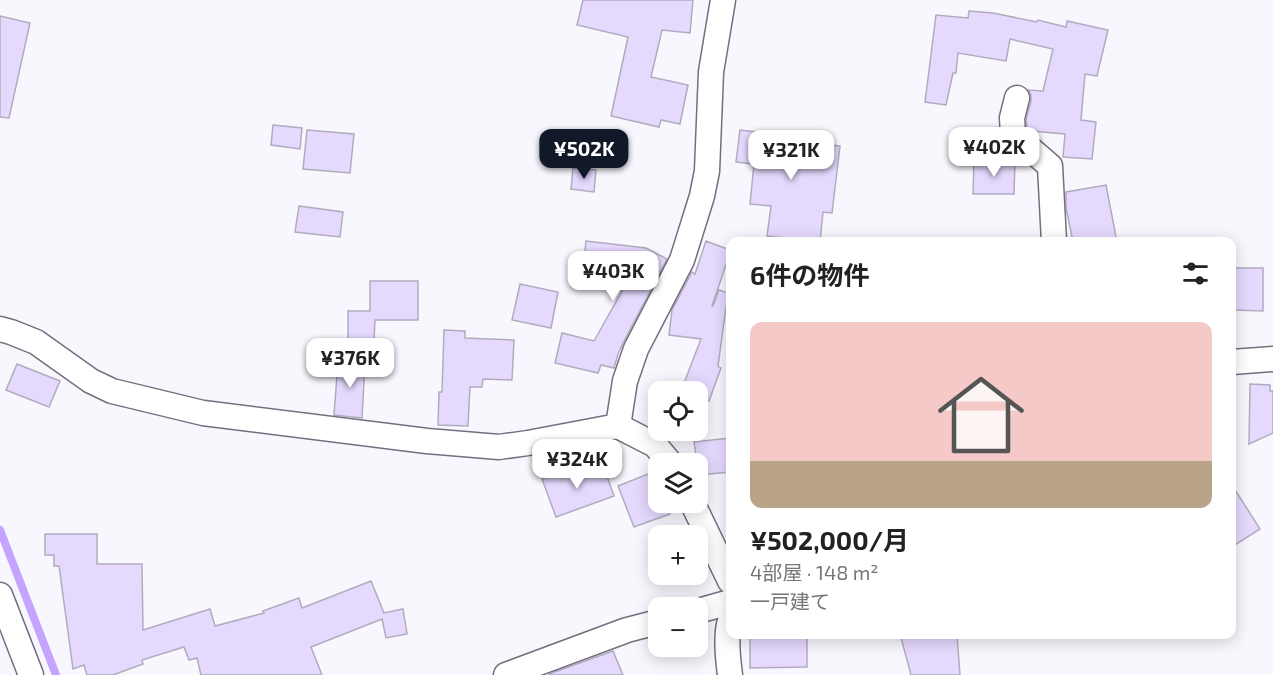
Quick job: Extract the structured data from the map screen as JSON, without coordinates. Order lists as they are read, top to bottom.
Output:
{
  "page": {
    "price": [
      "¥402K",
      "¥502K",
      "¥321K",
      "¥403K",
      "¥376K",
      "¥324K"
    ],
    "heading": "6件の物件",
    "list": [
      {
        "name": "¥502,000/月",
        "note": "4部屋 · 148 m² · 一戸建て"
      }
    ],
    "map_buttons": ["+", "−"]
  }
}
